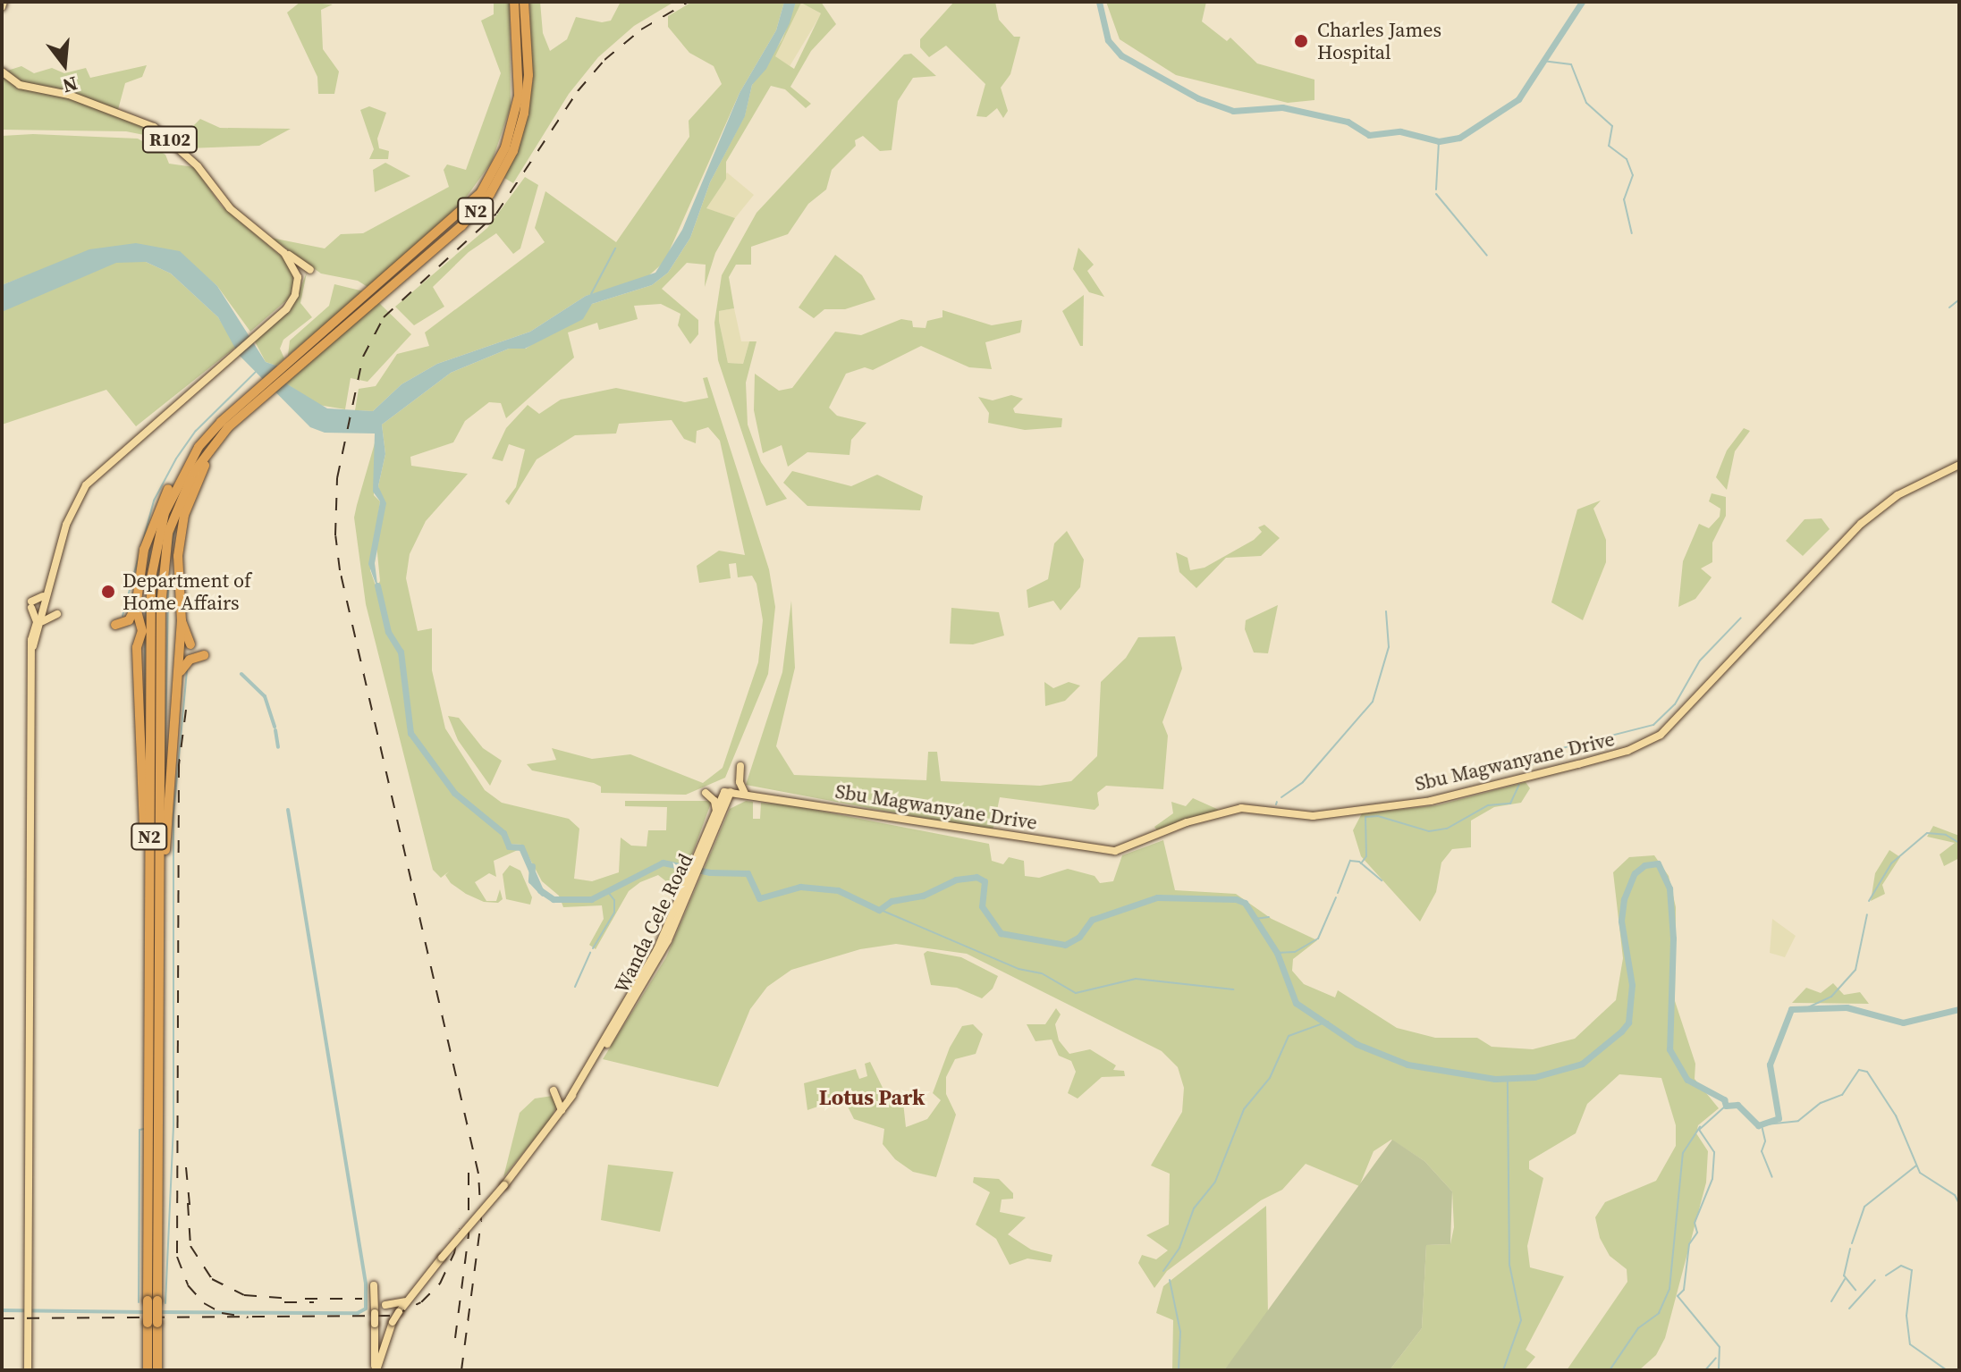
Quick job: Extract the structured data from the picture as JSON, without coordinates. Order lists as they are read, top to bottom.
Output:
{
  "streets": {
    "highway": ["N2"],
    "main road": ["R102", "Sbu Magwanyane Drive", "Wanda Cele Road"]
  },
  "crossings": [
    ["Sbu Magwanyane Drive", "Wanda Cele Road"]
  ],
  "districts": ["Lotus Park"],
  "places": ["Charles James Hospital", "Department of Home Affairs"],
  "north": "bottom"
}
